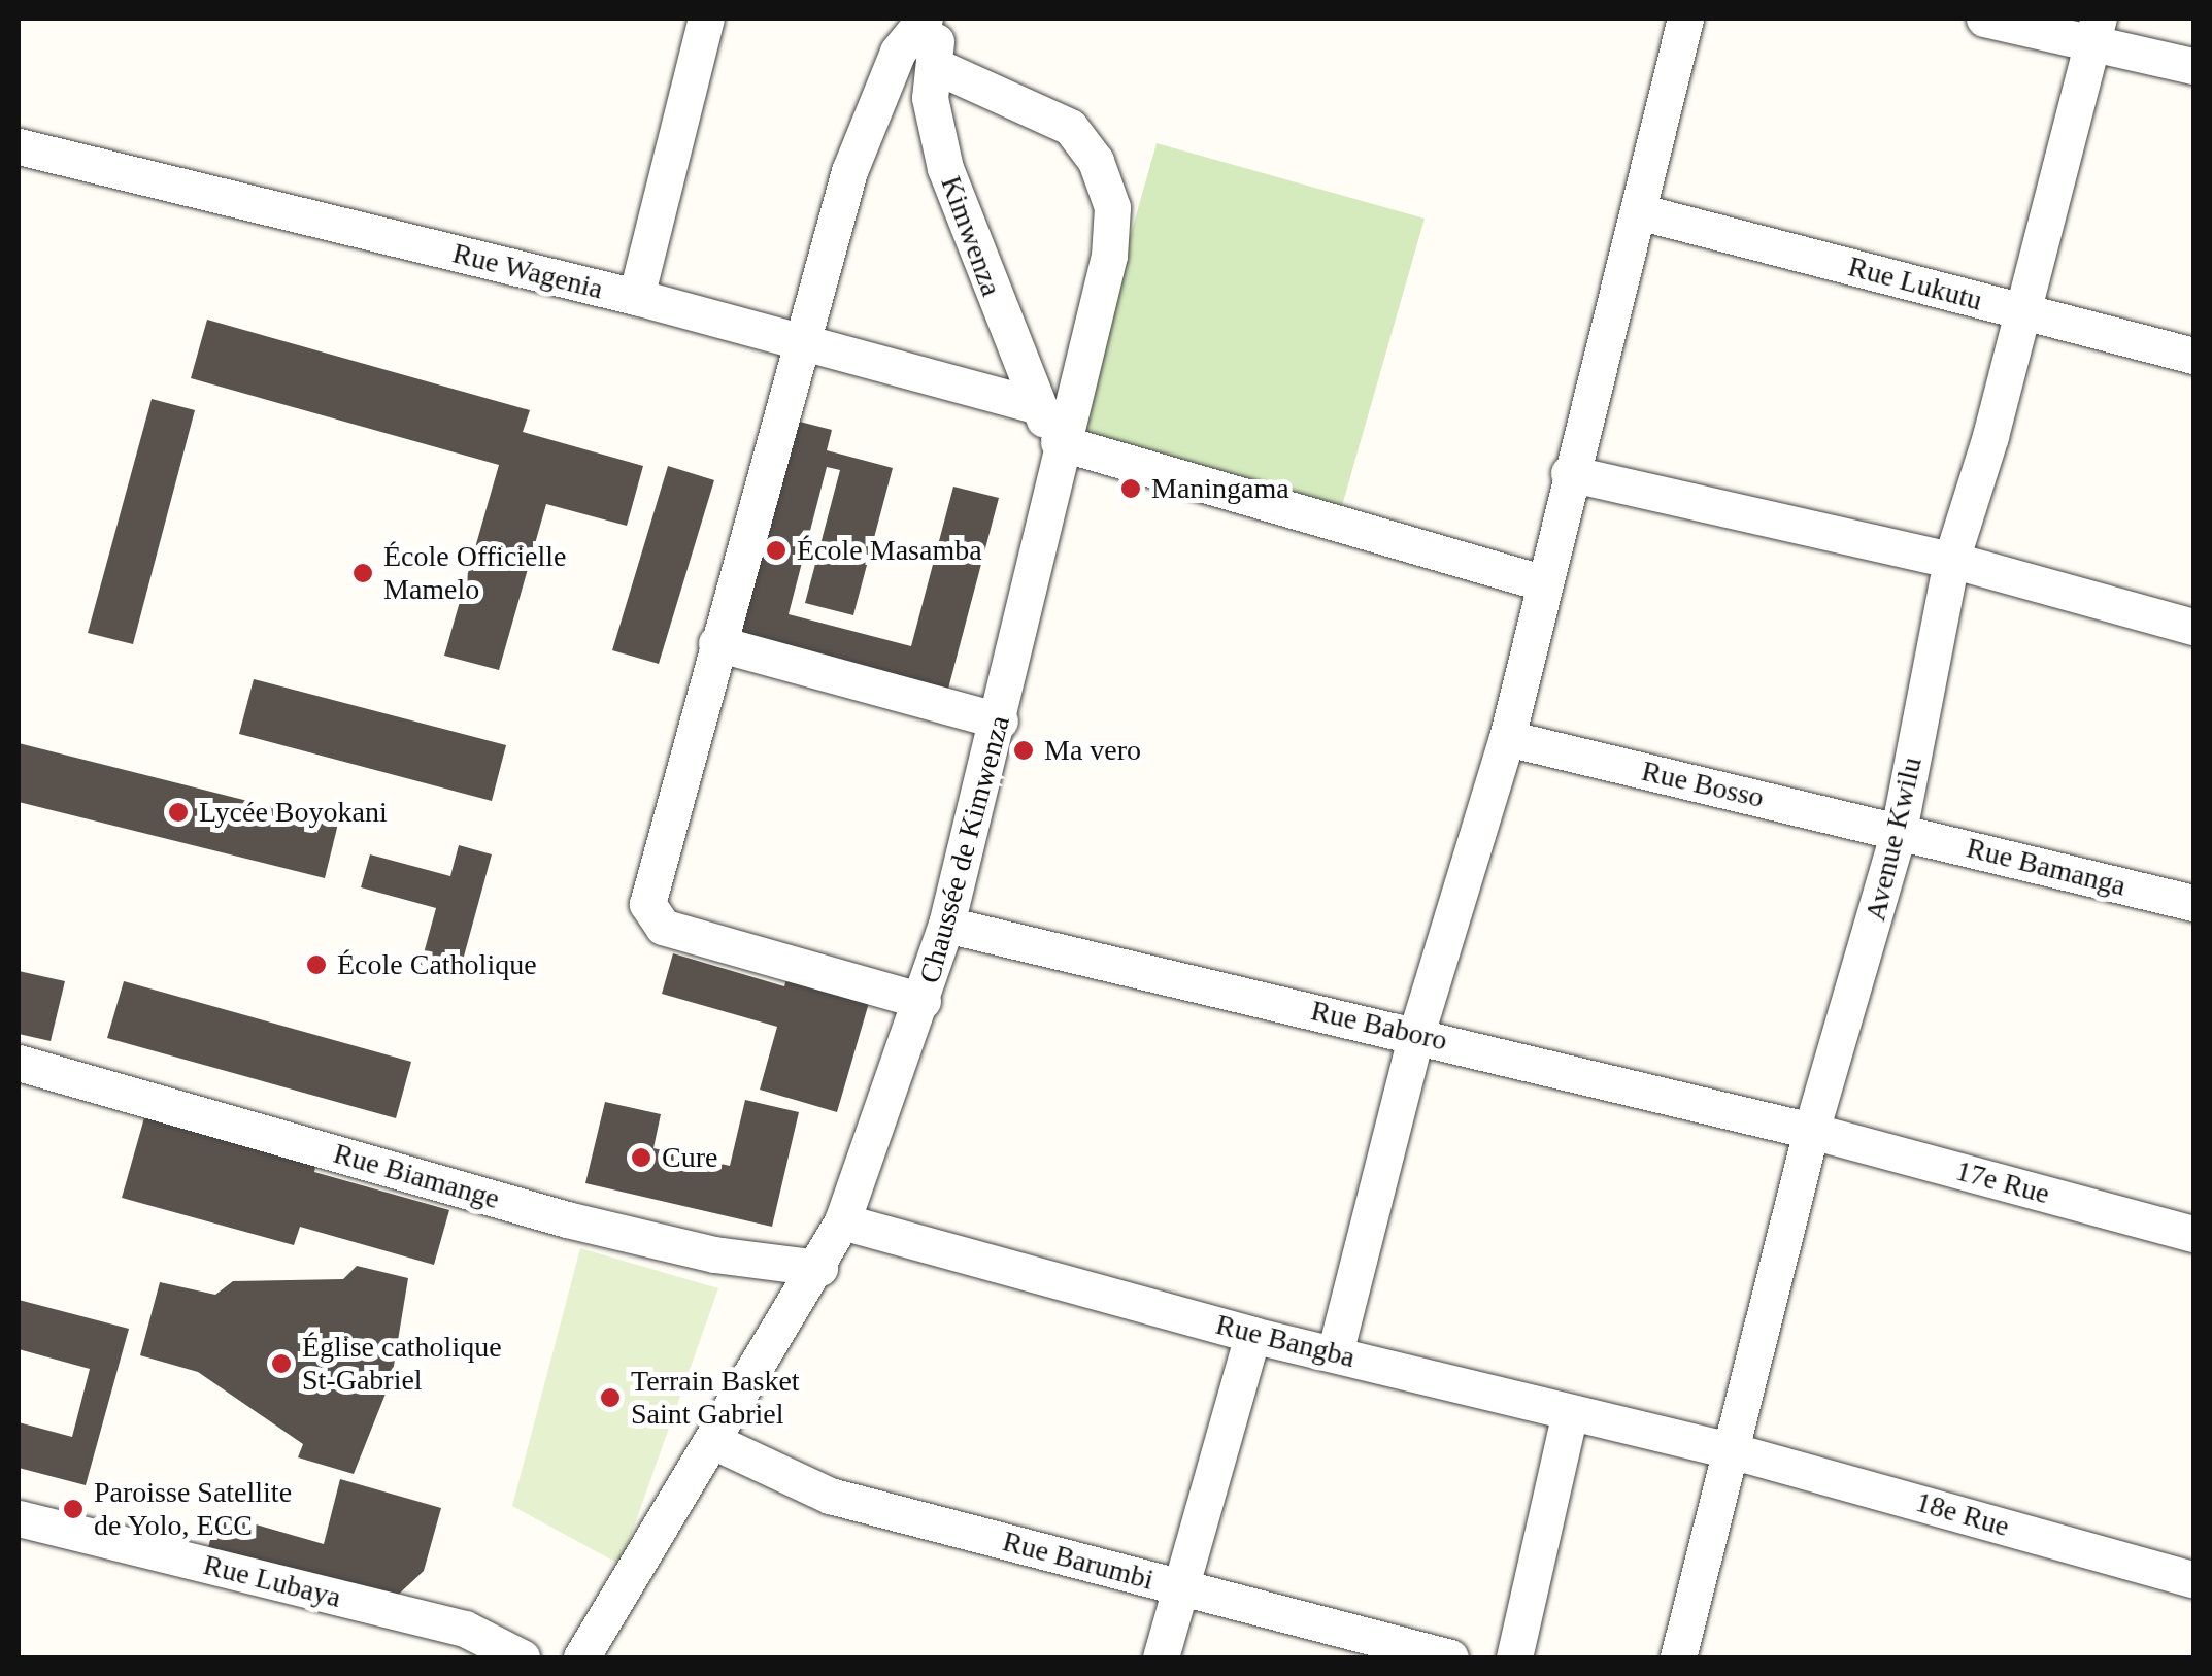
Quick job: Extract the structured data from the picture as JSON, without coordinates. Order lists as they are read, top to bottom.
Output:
{
  "streets": {
    "street": [
      "Kimwenza",
      "Rue Wagenia",
      "Rue Lukutu",
      "Rue Bosso",
      "Avenue Kwilu",
      "Chaussée de Kimwenza",
      "Rue Bamanga",
      "Rue Baboro",
      "Rue Biamange",
      "17e Rue",
      "Rue Bangba",
      "18e Rue",
      "Rue Barumbi",
      "Rue Lubaya"
    ]
  },
  "crossings": [
    ["Kimwenza", "Rue Wagenia"],
    ["Kimwenza", "Chaussée de Kimwenza"],
    ["Rue Lukutu", "Avenue Kwilu"],
    ["Rue Bosso", "Avenue Kwilu"],
    ["Rue Bosso", "Rue Bamanga"],
    ["Avenue Kwilu", "Rue Bamanga"],
    ["Avenue Kwilu", "Rue Baboro"],
    ["Avenue Kwilu", "17e Rue"],
    ["Avenue Kwilu", "Rue Bangba"],
    ["Avenue Kwilu", "18e Rue"],
    ["Chaussée de Kimwenza", "Rue Baboro"],
    ["Chaussée de Kimwenza", "Rue Biamange"],
    ["Chaussée de Kimwenza", "Rue Bangba"],
    ["Chaussée de Kimwenza", "Rue Barumbi"],
    ["Rue Baboro", "17e Rue"],
    ["Rue Bangba", "18e Rue"]
  ],
  "places": [
    "Maningama",
    "École Masamba",
    "École Officielle Mamelo",
    "Ma vero",
    "Lycée Boyokani",
    "École Catholique",
    "Cure",
    "Église catholique St-Gabriel",
    "Terrain Basket Saint Gabriel",
    "Paroisse Satellite de Yolo, ECC"
  ]
}
